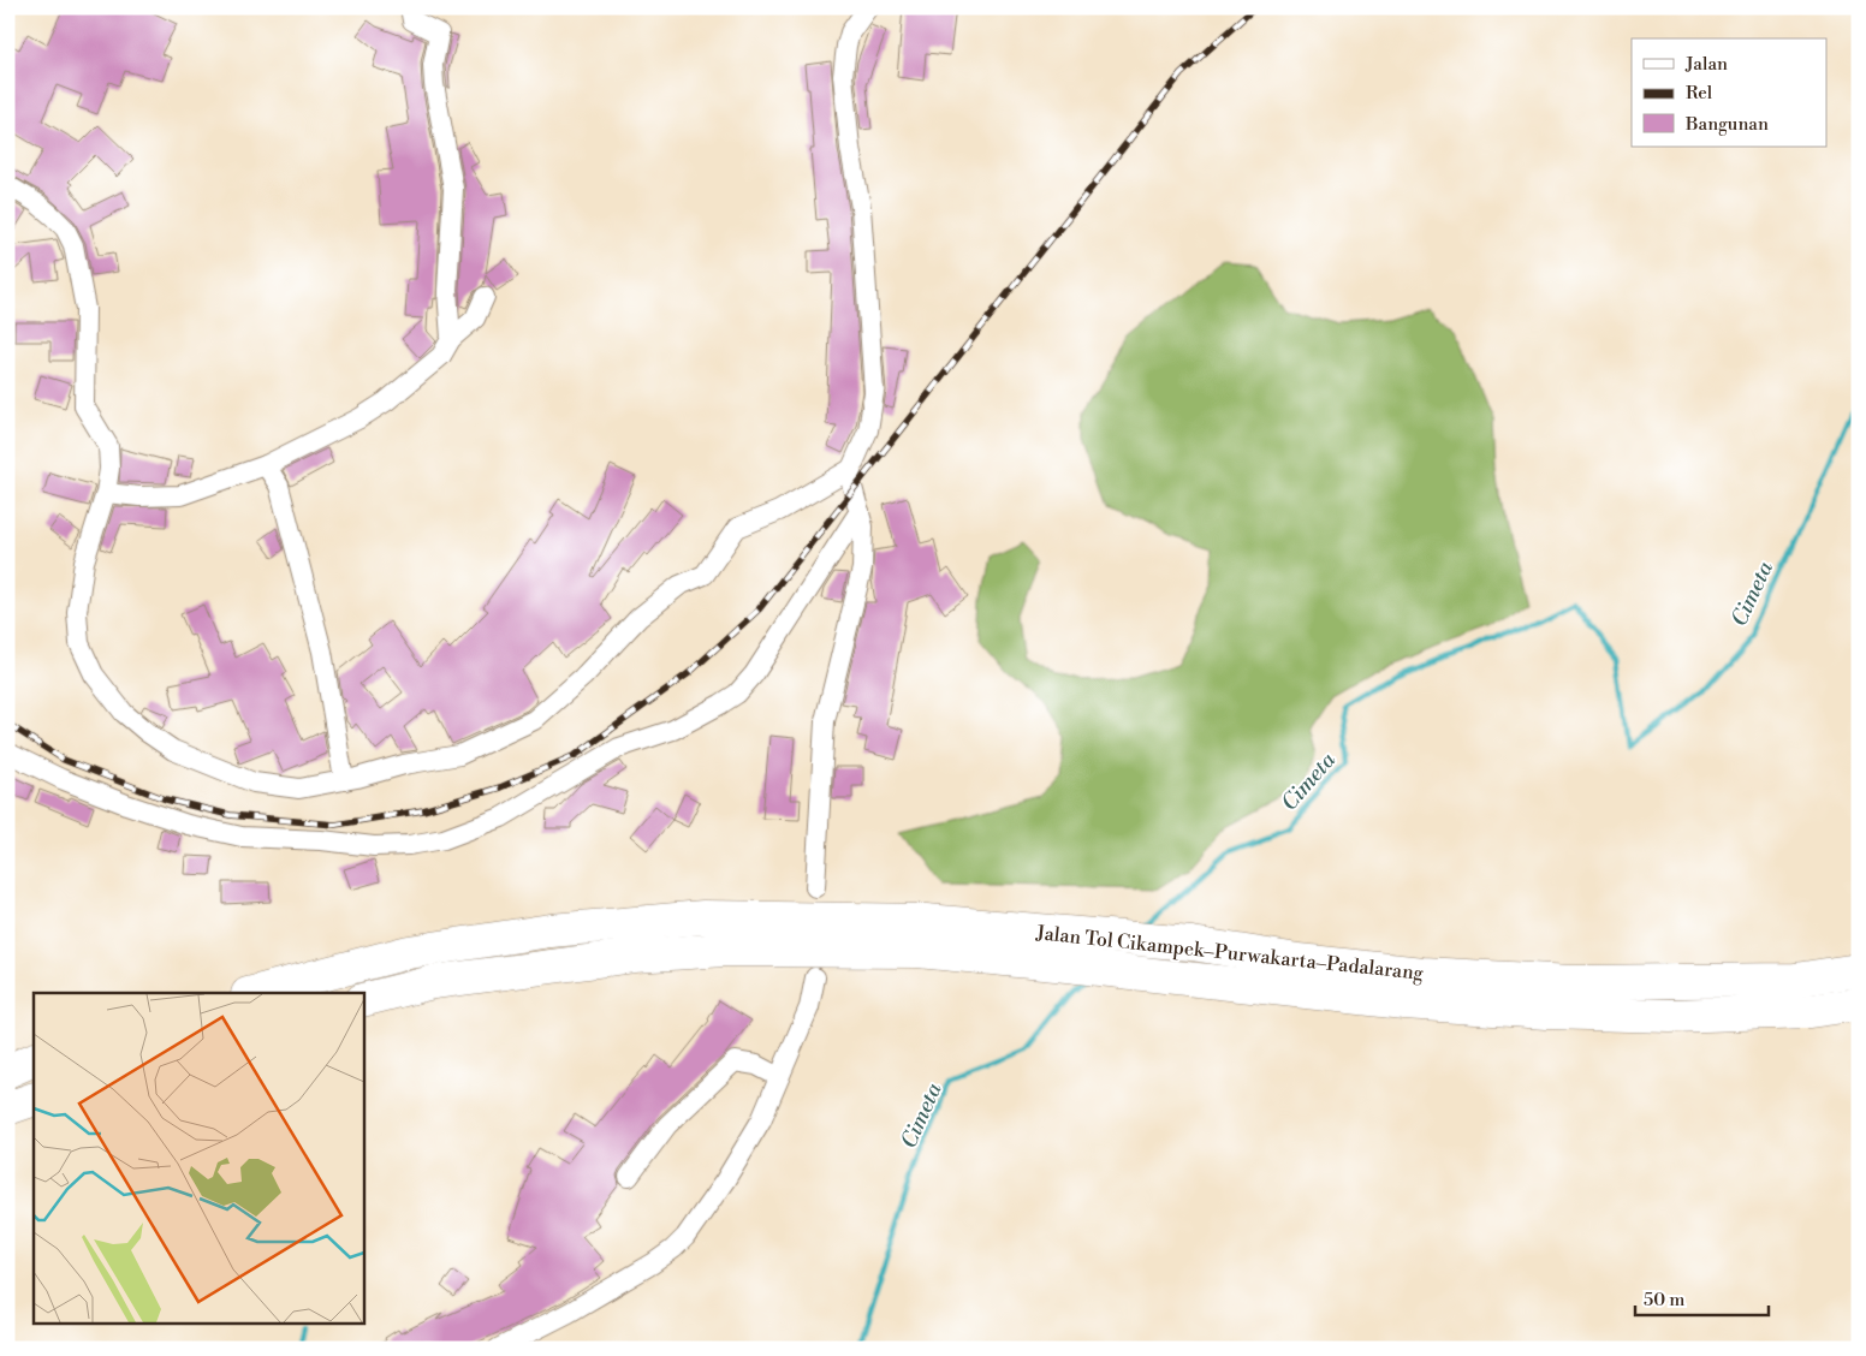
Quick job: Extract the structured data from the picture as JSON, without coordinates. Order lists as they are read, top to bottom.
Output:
{
  "streets": {
    "highway": ["Jalan Tol Cikampek–Purwakarta–Padalarang"]
  },
  "water": ["Cimeta"],
  "legend": ["Jalan", "Rel", "Bangunan"],
  "scale_bar": "50 m"
}
